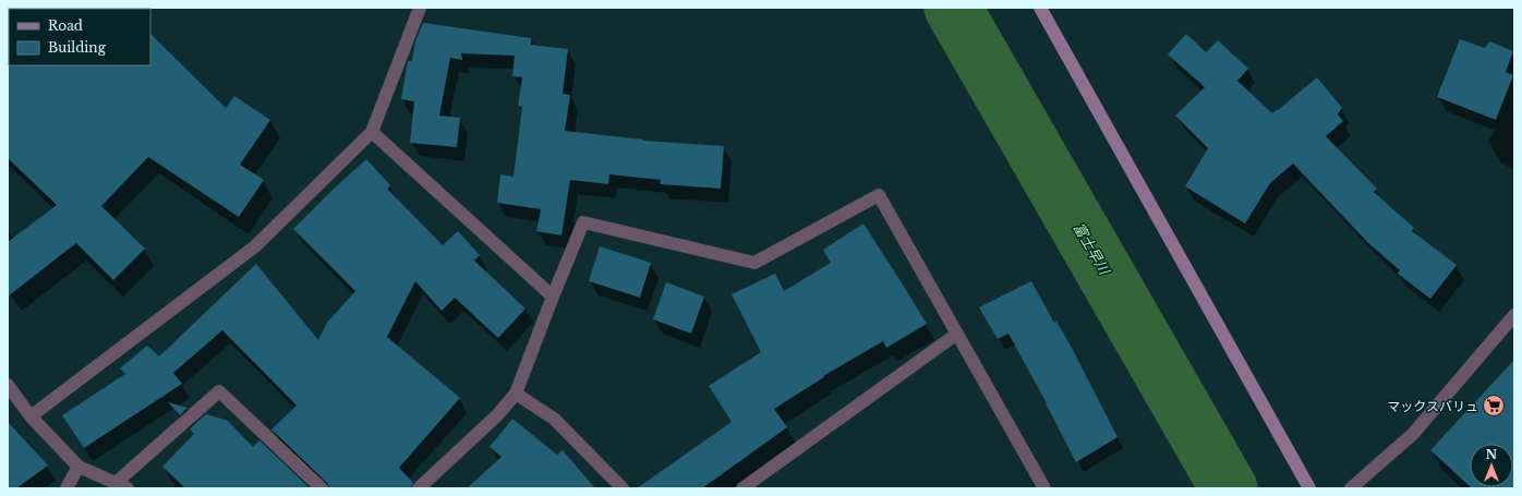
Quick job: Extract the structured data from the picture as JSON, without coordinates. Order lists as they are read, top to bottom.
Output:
{
  "water": ["富士早川"],
  "places": {
    "supermarket": ["マックスバリュ"]
  },
  "legend": ["Road", "Building"],
  "north": "top"
}
